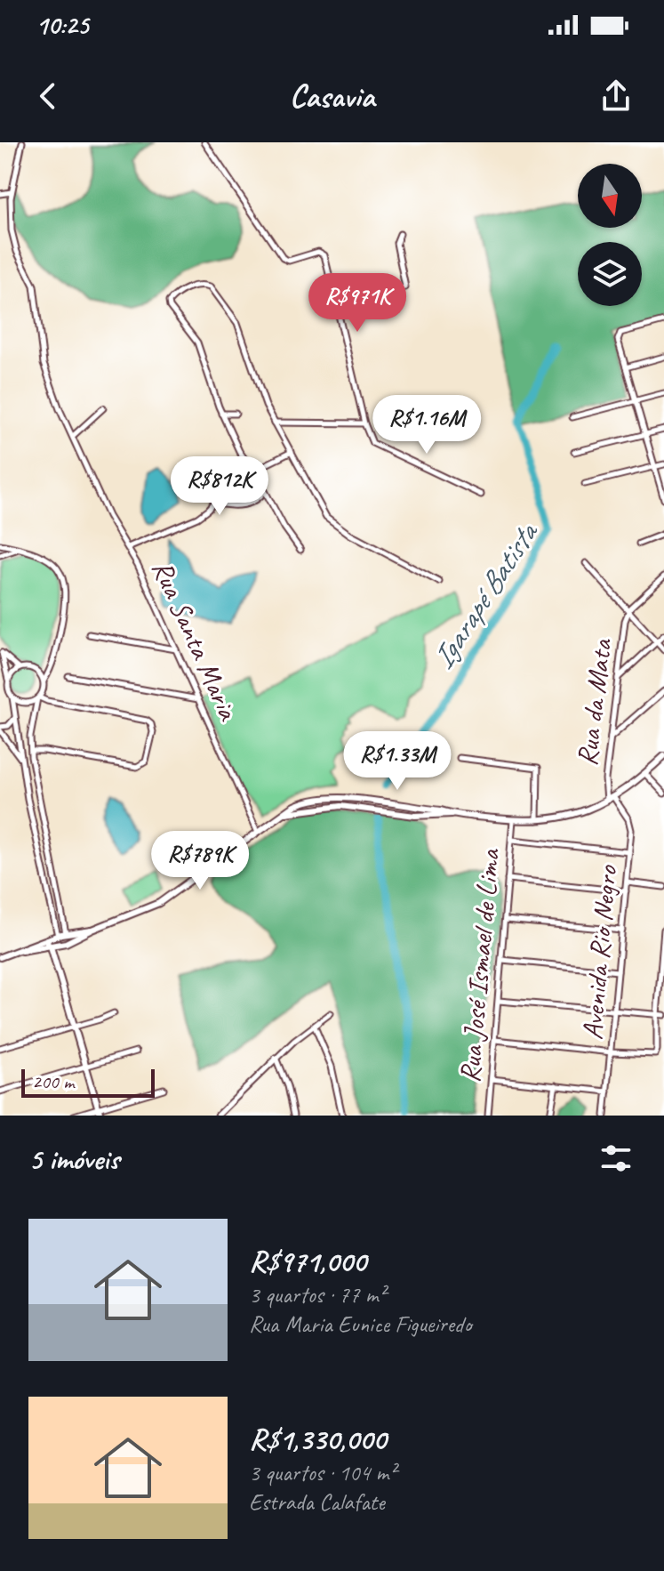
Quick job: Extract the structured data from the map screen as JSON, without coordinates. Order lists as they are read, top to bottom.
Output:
{
  "streets": {
    "street": [
      "Rua Santa Maria",
      "Rua da Mata",
      "Avenida Rio Negro",
      "Rua José Ismael de Lima"
    ]
  },
  "water": ["Igarapé Batista"],
  "scale_bar": "200 m",
  "north": "bottom",
  "page": {
    "status": "10:25",
    "header": "Casavia",
    "price": [
      "R$971K",
      "R$1.16M",
      "R$812K",
      "R$1.33M",
      "R$789K"
    ],
    "scale": "200 m",
    "heading": "5 imóveis",
    "list": [
      {
        "name": "R$971,000",
        "note": "3 quartos · 77 m² · Rua Maria Eunice Figueiredo"
      },
      {
        "name": "R$1,330,000",
        "note": "3 quartos · 104 m² · Estrada Calafate"
      }
    ]
  }
}
